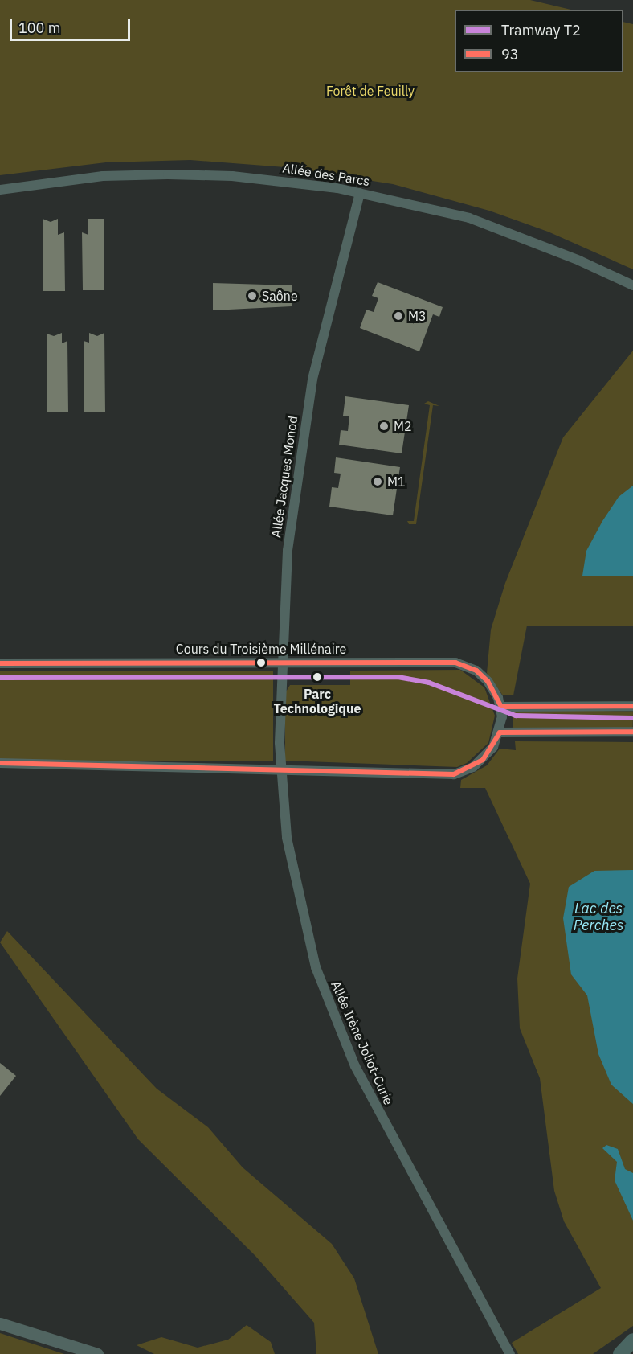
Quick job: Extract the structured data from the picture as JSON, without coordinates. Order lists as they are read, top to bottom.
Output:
{
  "streets": {
    "street": [
      "Allée des Parcs",
      "Allée Jacques Monod",
      "Cours du Troisième Millénaire",
      "Allée Irène Joliot-Curie"
    ]
  },
  "crossings": [
    ["Allée des Parcs", "Allée Jacques Monod"],
    ["Allée Jacques Monod", "Cours du Troisième Millénaire"],
    ["Allée Jacques Monod", "Allée Irène Joliot-Curie"]
  ],
  "water": ["Lac des Perches"],
  "parks": ["Forêt de Feuilly"],
  "places": [
    "Saône",
    "M3",
    "M2",
    "M1",
    "Parc Technologique"
  ],
  "lines": ["transit line 93", "tram line T2"],
  "legend": ["Tramway T2", "93"],
  "scale_bar": "100 m"
}
